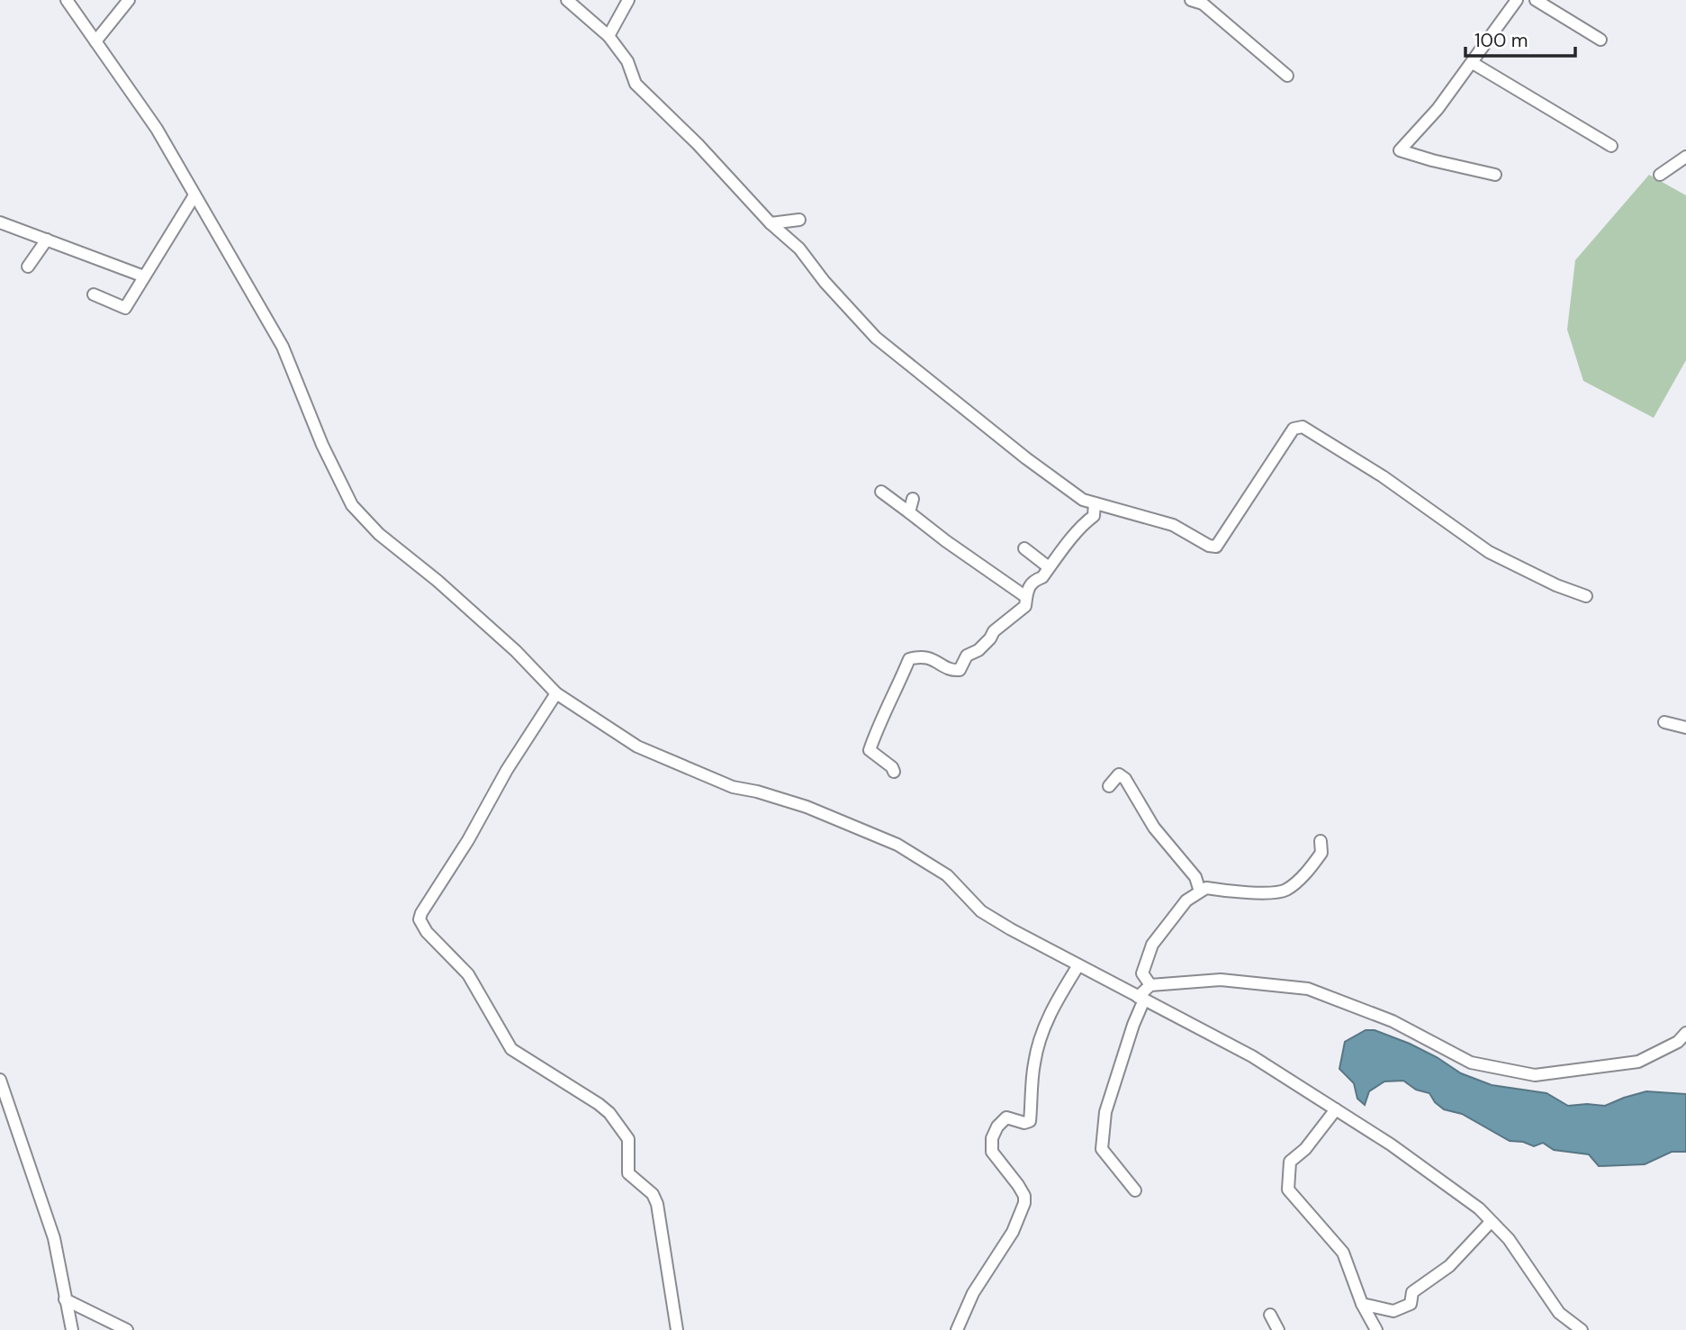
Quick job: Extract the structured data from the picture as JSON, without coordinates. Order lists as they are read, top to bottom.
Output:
{
  "scale_bar": "100 m"
}
